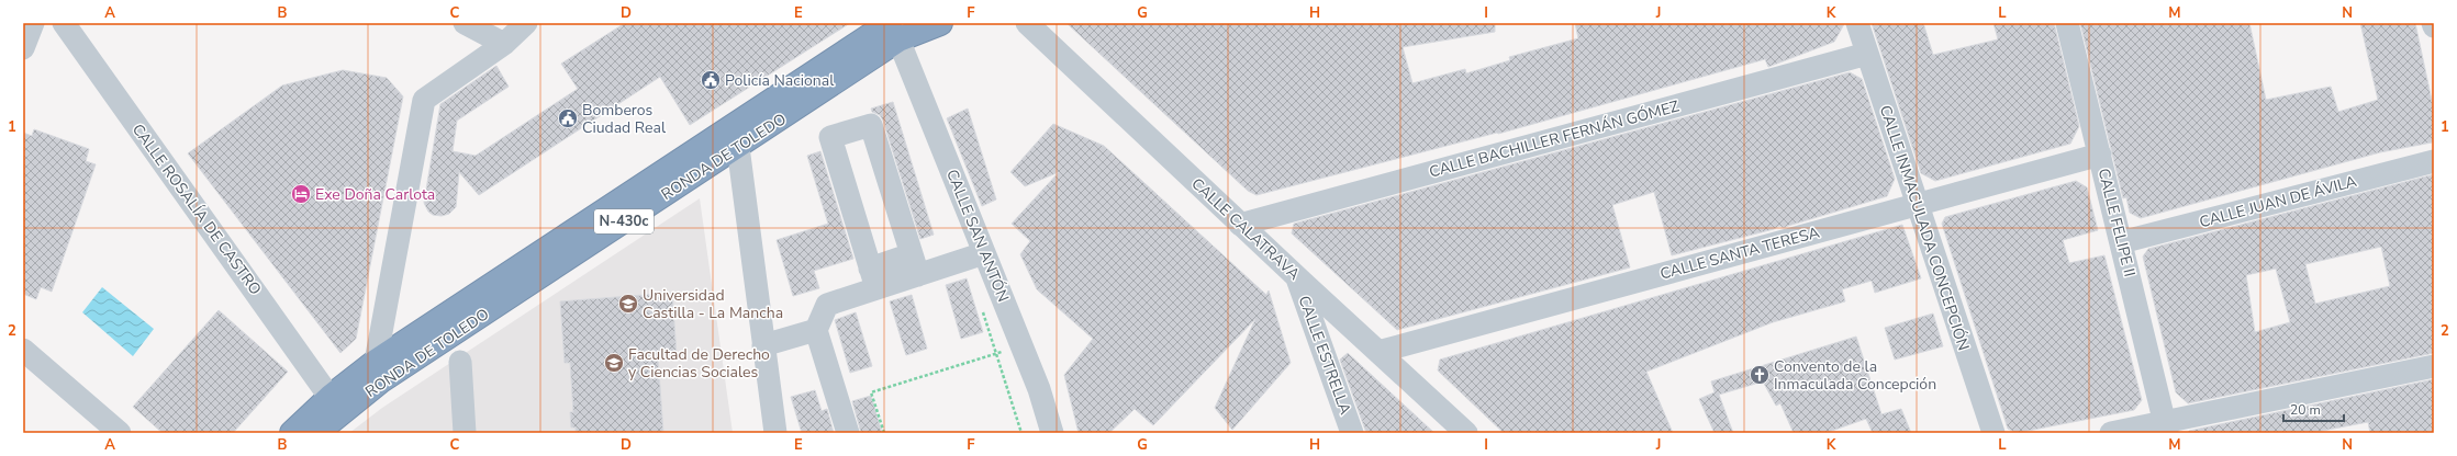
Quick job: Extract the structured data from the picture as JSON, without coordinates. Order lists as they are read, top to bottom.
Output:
{
  "streets": {
    "highway": ["RONDA DE TOLEDO", "N-430c"],
    "street": [
      "CALLE BACHILLER FERNÁN GÓMEZ",
      "CALLE JUAN DE ÁVILA",
      "CALLE ROSALÍA DE CASTRO",
      "CALLE FELIPE II",
      "CALLE INMACULADA CONCEPCIÓN",
      "CALLE CALATRAVA",
      "CALLE SAN ANTÓN",
      "CALLE SANTA TERESA",
      "CALLE ESTRELLA"
    ]
  },
  "crossings": [
    ["CALLE BACHILLER FERNÁN GÓMEZ", "CALLE INMACULADA CONCEPCIÓN"],
    ["CALLE BACHILLER FERNÁN GÓMEZ", "CALLE CALATRAVA"],
    ["RONDA DE TOLEDO", "CALLE ROSALÍA DE CASTRO"],
    ["RONDA DE TOLEDO", "CALLE SAN ANTÓN"],
    ["CALLE JUAN DE ÁVILA", "CALLE FELIPE II"],
    ["CALLE FELIPE II", "CALLE SANTA TERESA"],
    ["CALLE INMACULADA CONCEPCIÓN", "CALLE SANTA TERESA"],
    ["CALLE CALATRAVA", "CALLE SANTA TERESA"],
    ["CALLE CALATRAVA", "CALLE ESTRELLA"]
  ],
  "places": {
    "public building": ["Policía Nacional", "Bomberos Ciudad Real"],
    "hotel": ["Exe Doña Carlota"],
    "school or university": ["Universidad Castilla - La Mancha", "Facultad de Derecho y Ciencias Sociales"],
    "church": ["Convento de la Inmaculada Concepción"]
  },
  "scale_bar": "20 m",
  "grid": {
    "columns": [
      "A",
      "B",
      "C",
      "D",
      "E",
      "F",
      "G",
      "H",
      "I",
      "J",
      "K",
      "L",
      "M",
      "N"
    ],
    "rows": ["1", "2"]
  }
}
